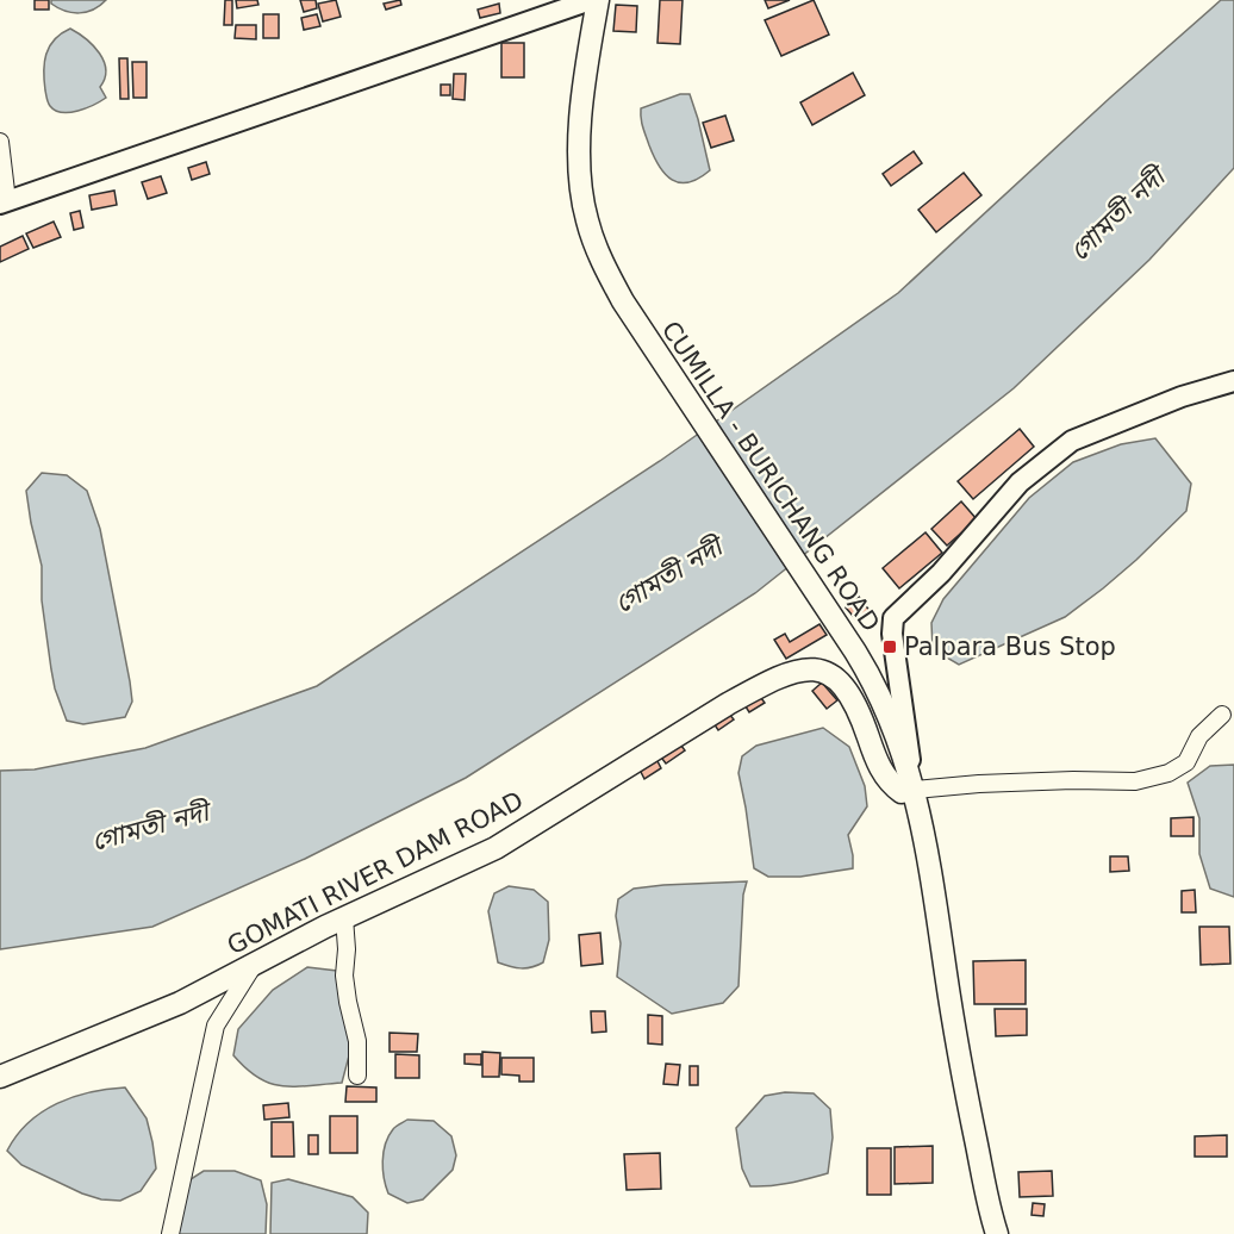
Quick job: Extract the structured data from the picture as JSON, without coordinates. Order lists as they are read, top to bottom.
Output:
{
  "streets": {
    "main road": ["CUMILLA - BURICHANG ROAD", "GOMATI RIVER DAM ROAD"]
  },
  "crossings": [
    ["CUMILLA - BURICHANG ROAD", "GOMATI RIVER DAM ROAD"]
  ],
  "water": ["গোমতী নদী"],
  "places": {
    "transit": ["Palpara Bus Stop"]
  }
}
